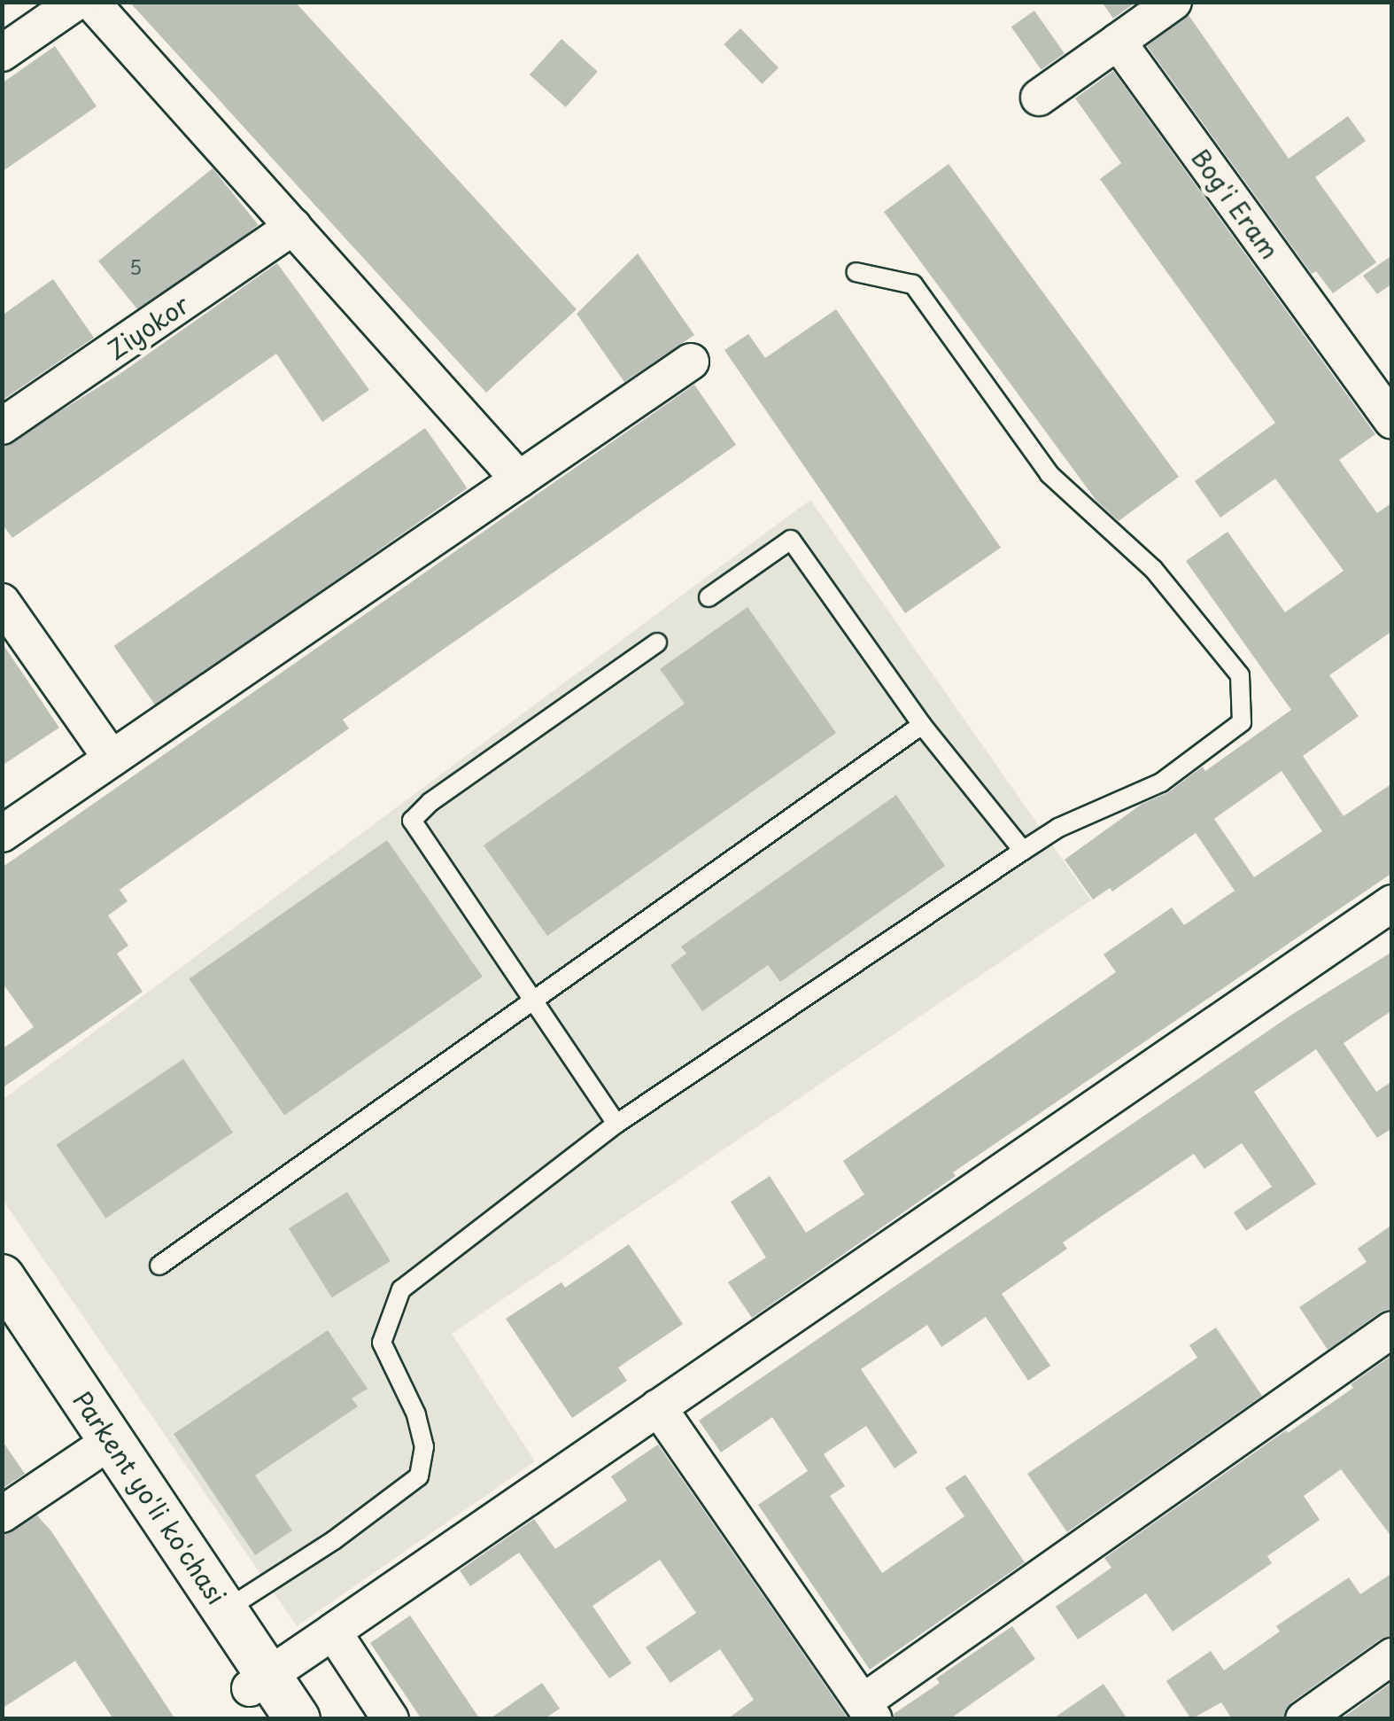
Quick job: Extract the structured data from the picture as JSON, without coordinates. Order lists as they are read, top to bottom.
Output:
{
  "streets": {
    "street": ["Bog'i Eram", "Ziyokor", "Parkent yo'li ko'chasi"]
  },
  "house_numbers": ["5"]
}
